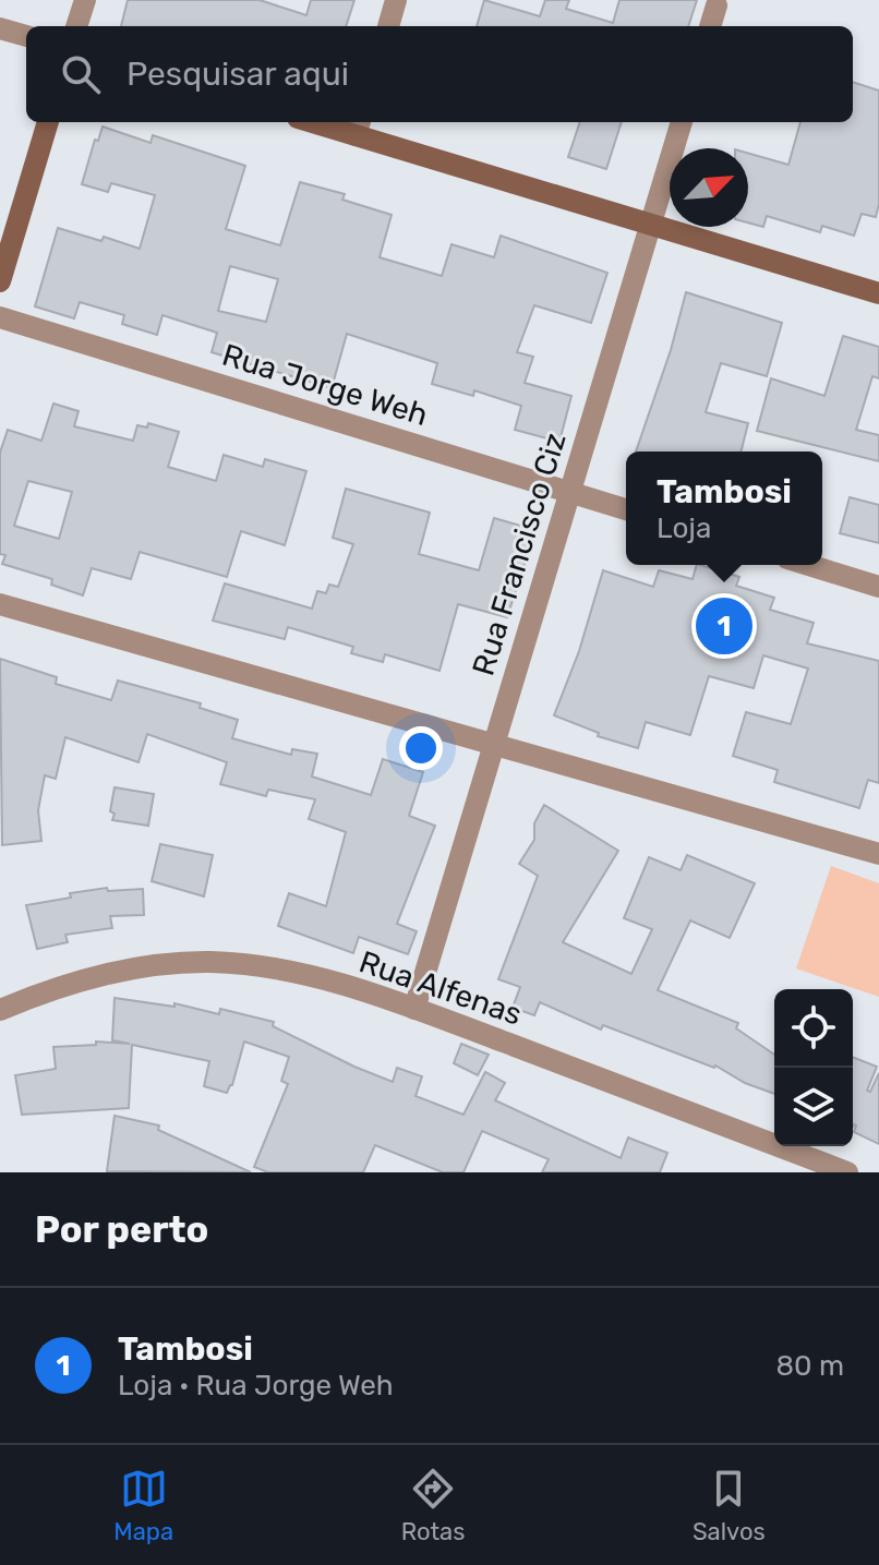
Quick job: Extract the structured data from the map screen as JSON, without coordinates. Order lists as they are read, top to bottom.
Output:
{
  "streets": {
    "street": ["Rua Jorge Weh", "Rua Francisco Ciz", "Rua Alfenas"]
  },
  "crossings": [
    ["Rua Jorge Weh", "Rua Francisco Ciz"],
    ["Rua Francisco Ciz", "Rua Alfenas"]
  ],
  "north": "top right",
  "page": {
    "search": "Pesquisar aqui",
    "popup": ["Tambosi", "Loja"],
    "pins": "1",
    "heading": "Por perto",
    "list": [
      {
        "mark": "1",
        "name": "Tambosi",
        "note": "Loja · Rua Jorge Weh",
        "value": "80 m"
      }
    ],
    "nav": ["Mapa", "Rotas", "Salvos"]
  }
}
